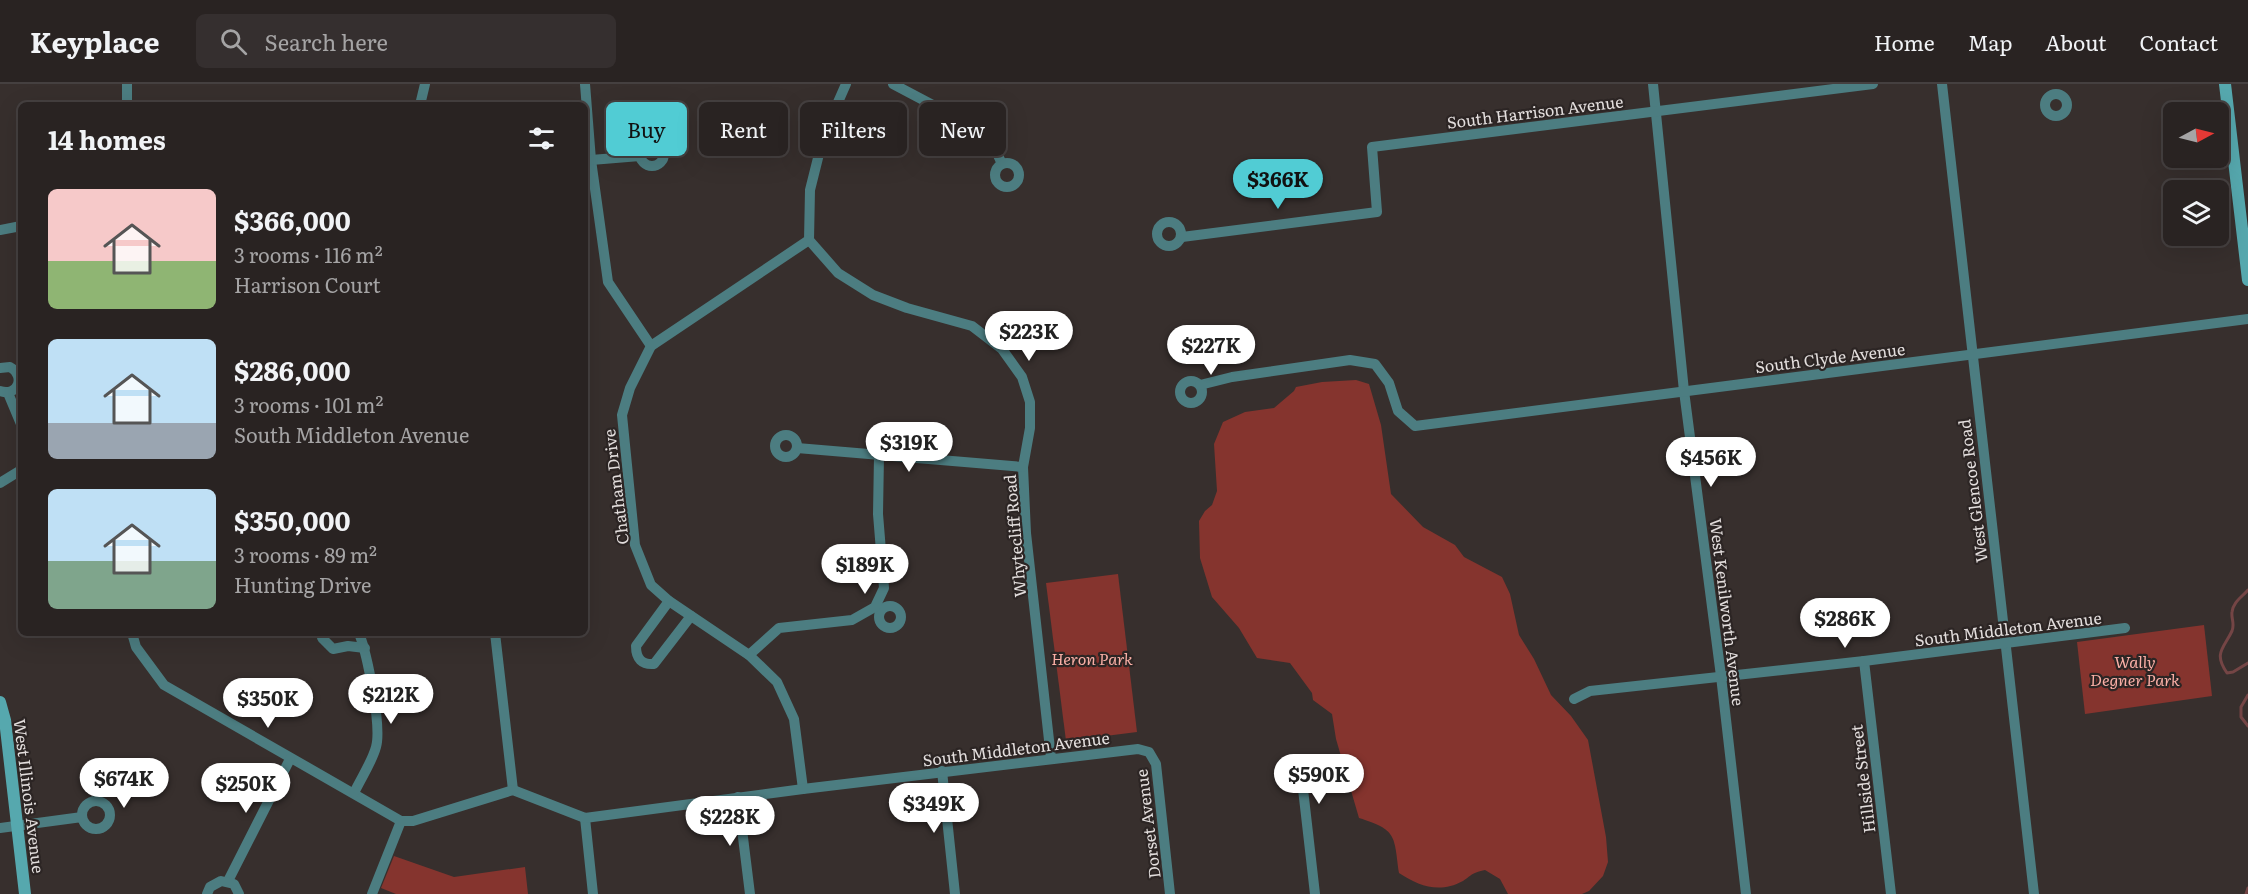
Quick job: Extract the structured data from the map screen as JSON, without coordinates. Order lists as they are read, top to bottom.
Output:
{
  "streets": {
    "main road": ["West Illinois Avenue"],
    "street": [
      "South Harrison Avenue",
      "South Clyde Avenue",
      "Chatham Drive",
      "West Glencoe Road",
      "Whytecliff Road",
      "West Kenilworth Avenue",
      "South Middleton Avenue",
      "Hillside Street",
      "Dorset Avenue"
    ]
  },
  "crossings": [
    ["South Harrison Avenue", "West Kenilworth Avenue"],
    ["South Clyde Avenue", "West Glencoe Road"],
    ["South Clyde Avenue", "West Kenilworth Avenue"],
    ["Chatham Drive", "Whytecliff Road"],
    ["Chatham Drive", "South Middleton Avenue"],
    ["West Glencoe Road", "South Middleton Avenue"],
    ["Whytecliff Road", "South Middleton Avenue"],
    ["West Kenilworth Avenue", "South Middleton Avenue"],
    ["South Middleton Avenue", "Hillside Street"],
    ["South Middleton Avenue", "Dorset Avenue"]
  ],
  "parks": ["Heron Park", "Wally Degner Park"],
  "north": "right",
  "page": {
    "header": "Keyplace",
    "search": "Search here",
    "nav": [
      "Home",
      "Map",
      "About",
      "Contact"
    ],
    "chip": [
      "Buy",
      "Rent",
      "Filters",
      "New"
    ],
    "heading": "14 homes",
    "price": [
      "$366K",
      "$223K",
      "$227K",
      "$319K",
      "$456K",
      "$189K",
      "$286K",
      "$212K",
      "$350K",
      "$590K",
      "$674K",
      "$250K",
      "$349K",
      "$228K"
    ],
    "list": [
      {
        "name": "$366,000",
        "note": "3 rooms · 116 m² · Harrison Court"
      },
      {
        "name": "$286,000",
        "note": "3 rooms · 101 m² · South Middleton Avenue"
      },
      {
        "name": "$350,000",
        "note": "3 rooms · 89 m² · Hunting Drive"
      }
    ]
  }
}
